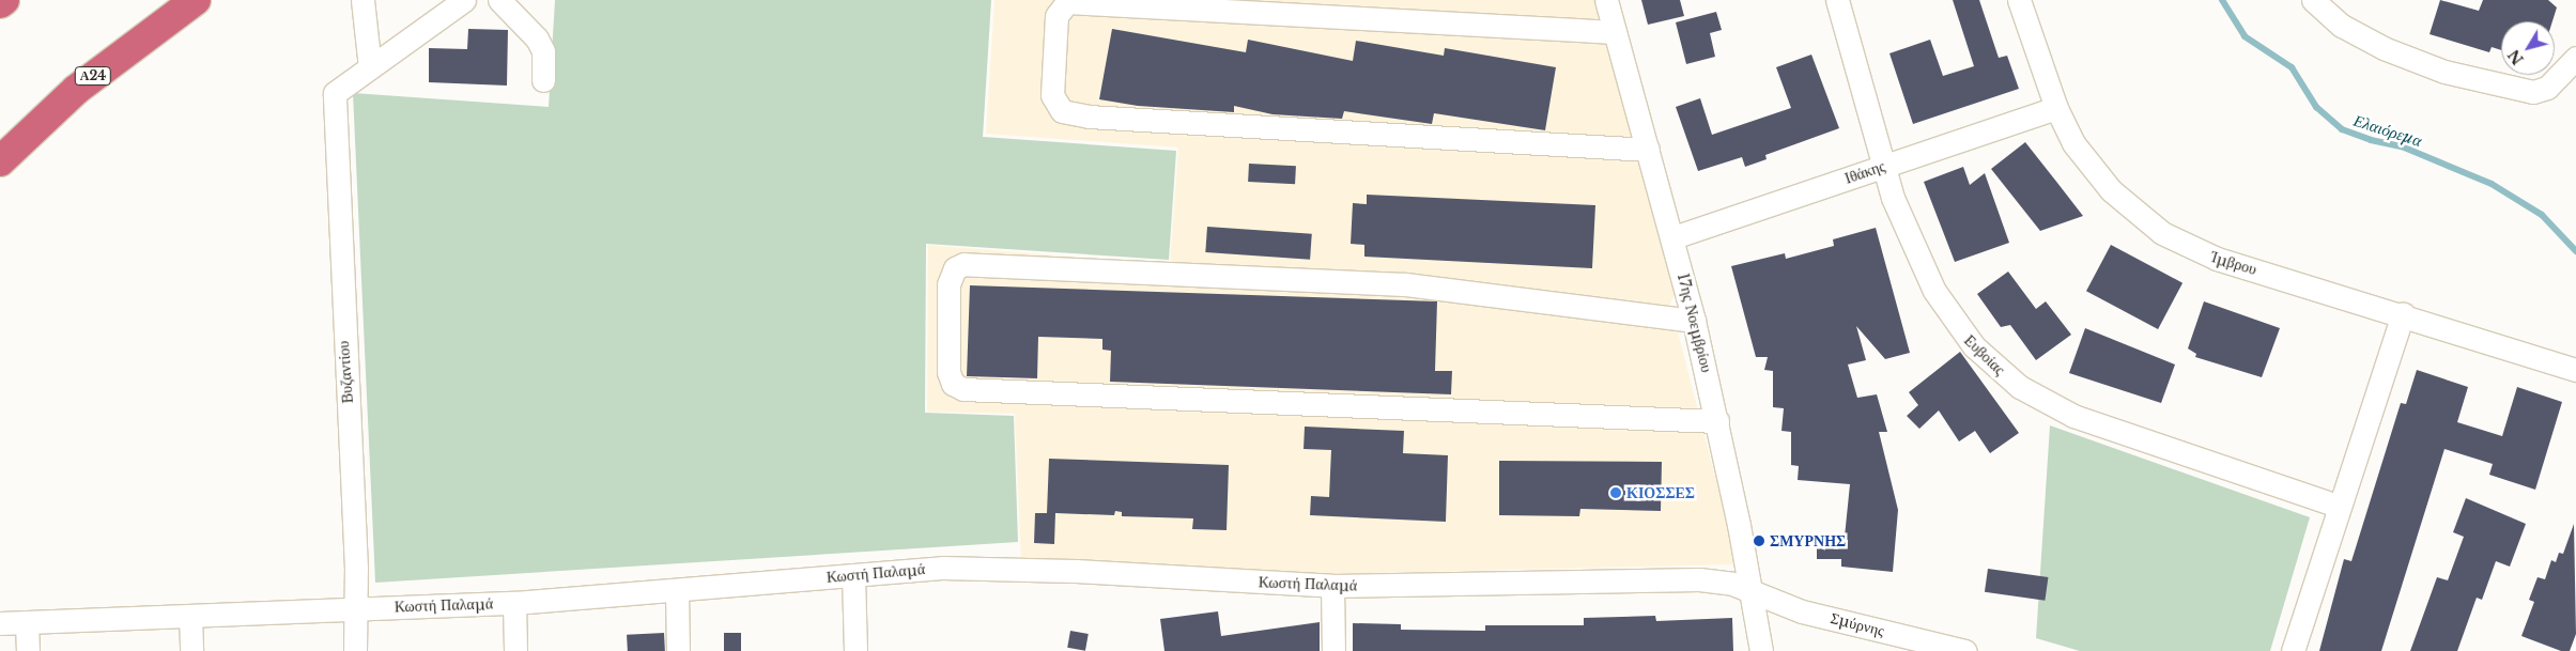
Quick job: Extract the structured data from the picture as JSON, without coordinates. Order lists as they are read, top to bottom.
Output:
{
  "streets": {
    "highway": ["Α24"],
    "street": [
      "Ιθάκης",
      "Ίμβρου",
      "17ης Νοεμβρίου",
      "Ευβοίας",
      "Βυζαντίου",
      "Κωστή Παλαμά",
      "Σμύρνης"
    ]
  },
  "crossings": [
    ["Ιθάκης", "Ίμβρου"],
    ["Ιθάκης", "17ης Νοεμβρίου"],
    ["Ιθάκης", "Ευβοίας"],
    ["17ης Νοεμβρίου", "Κωστή Παλαμά"],
    ["17ης Νοεμβρίου", "Σμύρνης"],
    ["Βυζαντίου", "Κωστή Παλαμά"],
    ["Κωστή Παλαμά", "Σμύρνης"]
  ],
  "water": ["Ελαιόρεμα"],
  "places": ["ΚΙΟΣΣΕΣ", "ΣΜΥΡΝΗΣ"],
  "north": "bottom left"
}
